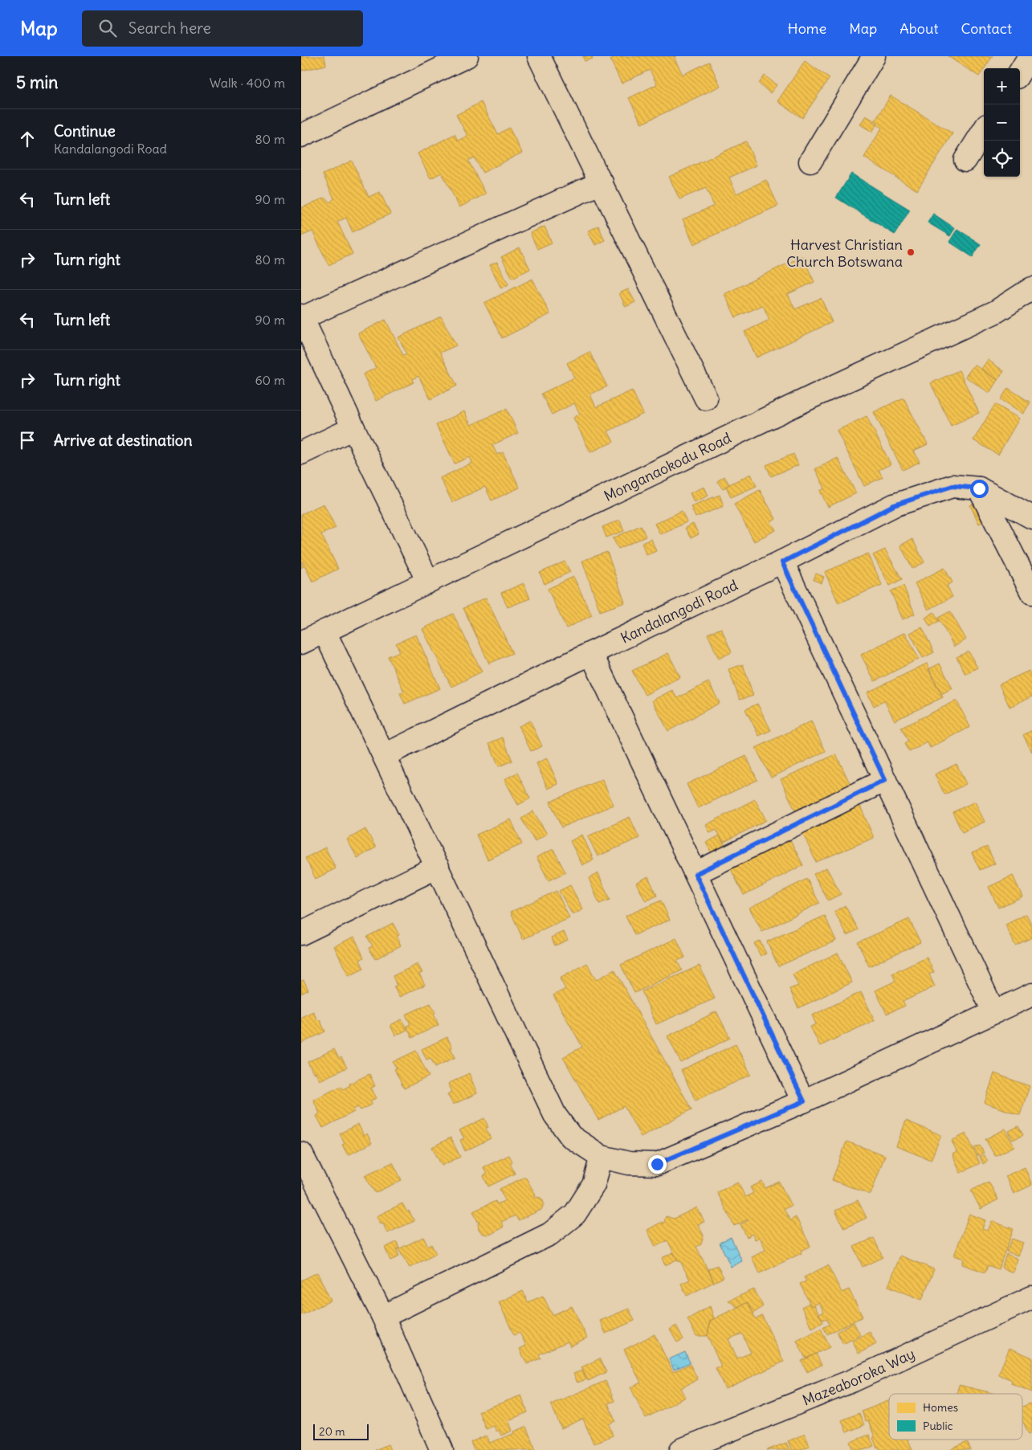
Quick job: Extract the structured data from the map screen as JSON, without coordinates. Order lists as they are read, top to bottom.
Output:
{
  "streets": {
    "street": ["Monganaokodu Road", "Kandalangodi Road", "Mazeaboroka Way"]
  },
  "places": ["Harvest Christian Church Botswana"],
  "legend": ["Homes", "Public"],
  "scale_bar": "20 m",
  "page": {
    "header": "Map",
    "search": "Search here",
    "nav": [
      "Home",
      "Map",
      "About",
      "Contact"
    ],
    "heading": ["5 min", "Walk · 400 m"],
    "map_buttons": ["+", "−"],
    "list": [
      ["Continue", "Kandalangodi Road", "80 m"],
      ["Turn left", "90 m"],
      ["Turn right", "80 m"],
      ["Turn left", "90 m"],
      ["Turn right", "60 m"],
      "Arrive at destination"
    ],
    "scale": "20 m"
  }
}
